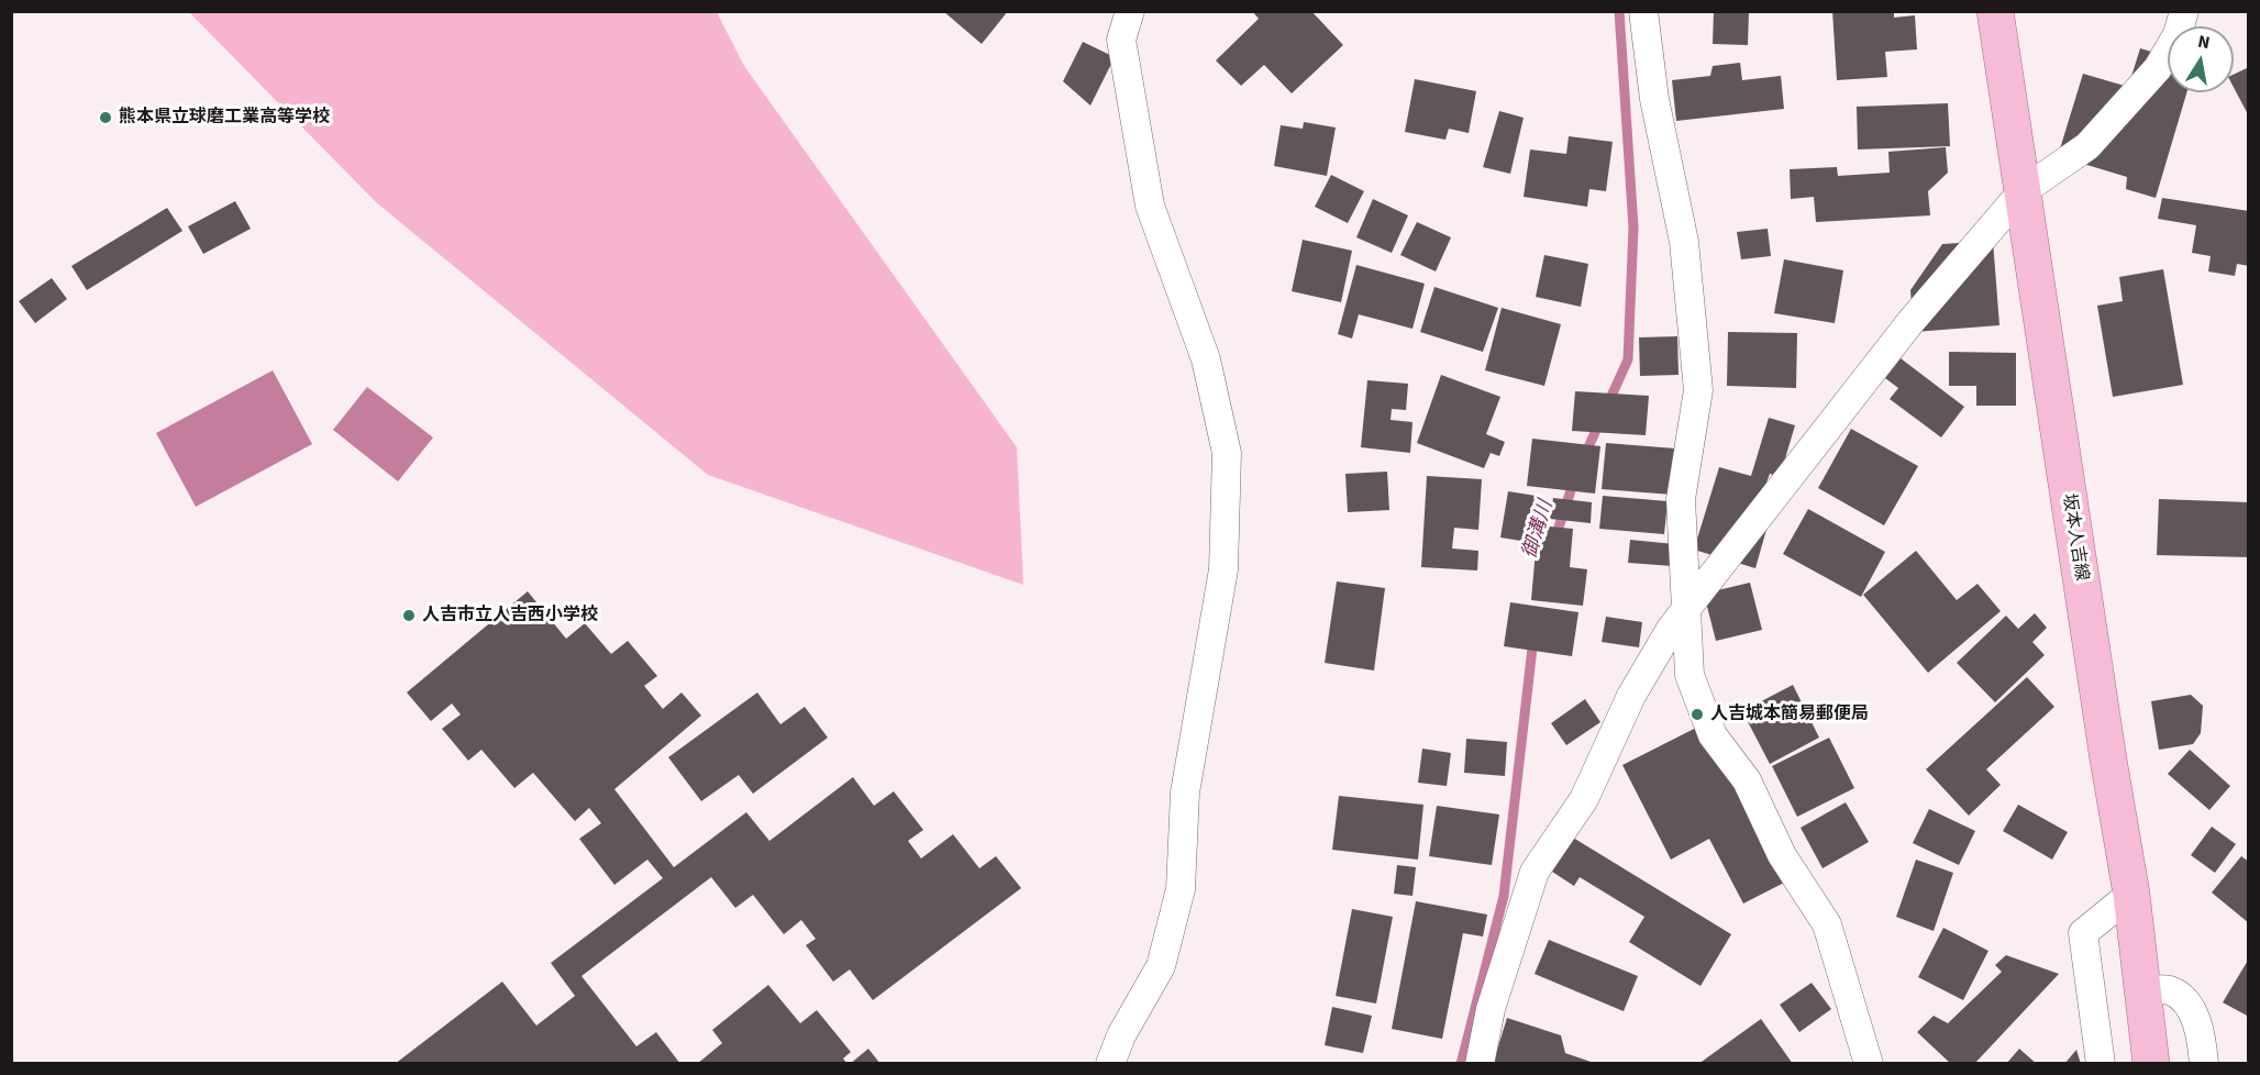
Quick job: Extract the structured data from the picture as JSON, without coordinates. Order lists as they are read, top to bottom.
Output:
{
  "streets": {
    "main road": ["坂本人吉線"]
  },
  "water": ["御溝川"],
  "places": ["熊本県立球磨工業高等学校", "人吉市立人吉西小学校", "人吉城本簡易郵便局"],
  "north": "top"
}
